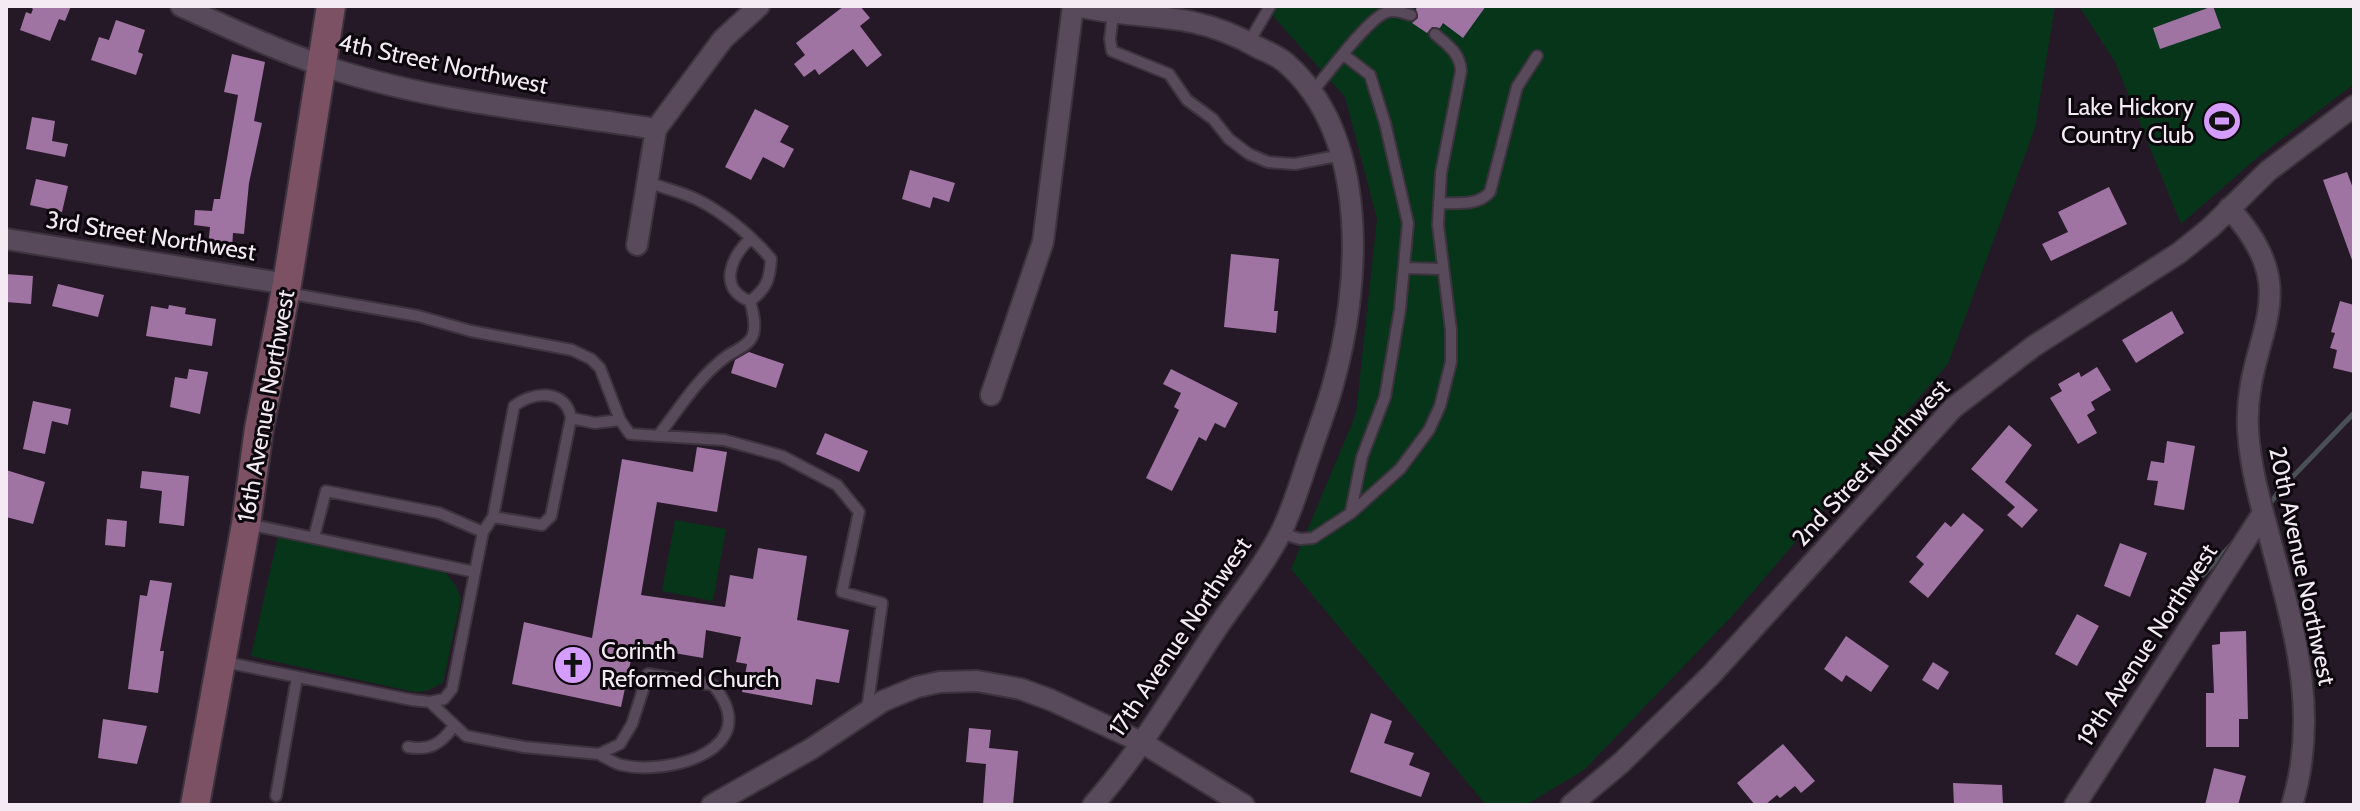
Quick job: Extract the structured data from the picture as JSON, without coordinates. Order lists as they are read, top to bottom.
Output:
{
  "streets": {
    "main road": ["16th Avenue Northwest"],
    "street": [
      "4th Street Northwest",
      "3rd Street Northwest",
      "2nd Street Northwest",
      "20th Avenue Northwest",
      "17th Avenue Northwest",
      "19th Avenue Northwest"
    ]
  },
  "crossings": [
    ["4th Street Northwest", "16th Avenue Northwest"],
    ["3rd Street Northwest", "16th Avenue Northwest"],
    ["2nd Street Northwest", "20th Avenue Northwest"],
    ["20th Avenue Northwest", "19th Avenue Northwest"]
  ],
  "places": {
    "sports": ["Lake Hickory Country Club"],
    "church": ["Corinth Reformed Church"]
  }
}
